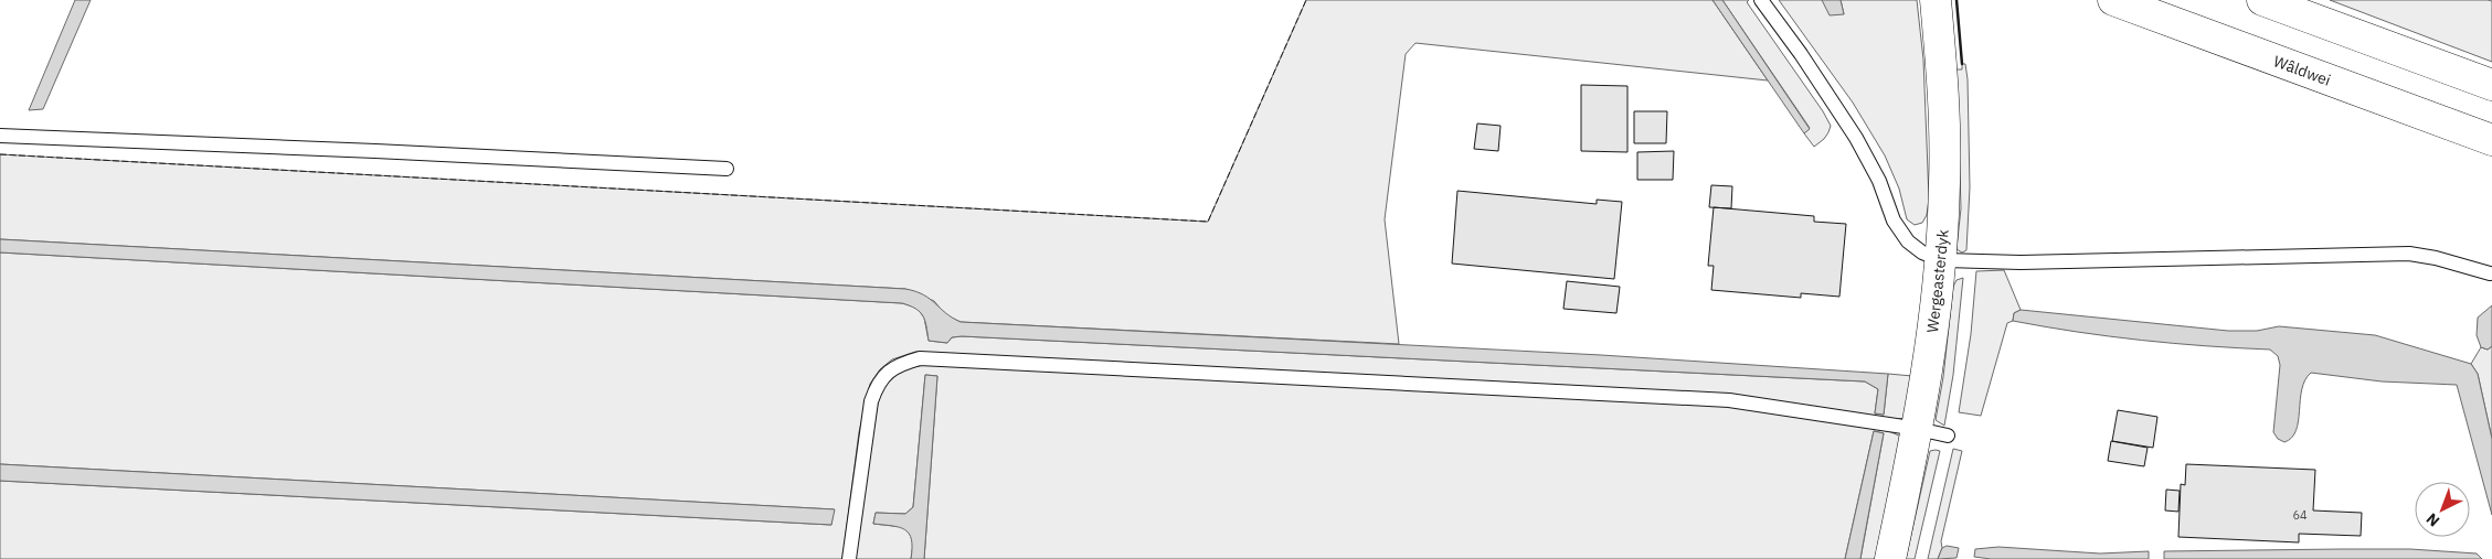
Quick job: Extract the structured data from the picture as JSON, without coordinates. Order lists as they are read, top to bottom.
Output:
{
  "streets": {
    "main road": ["Wâldwei", "Wergeasterdyk"]
  },
  "house_numbers": ["64"],
  "north": "bottom left"
}
